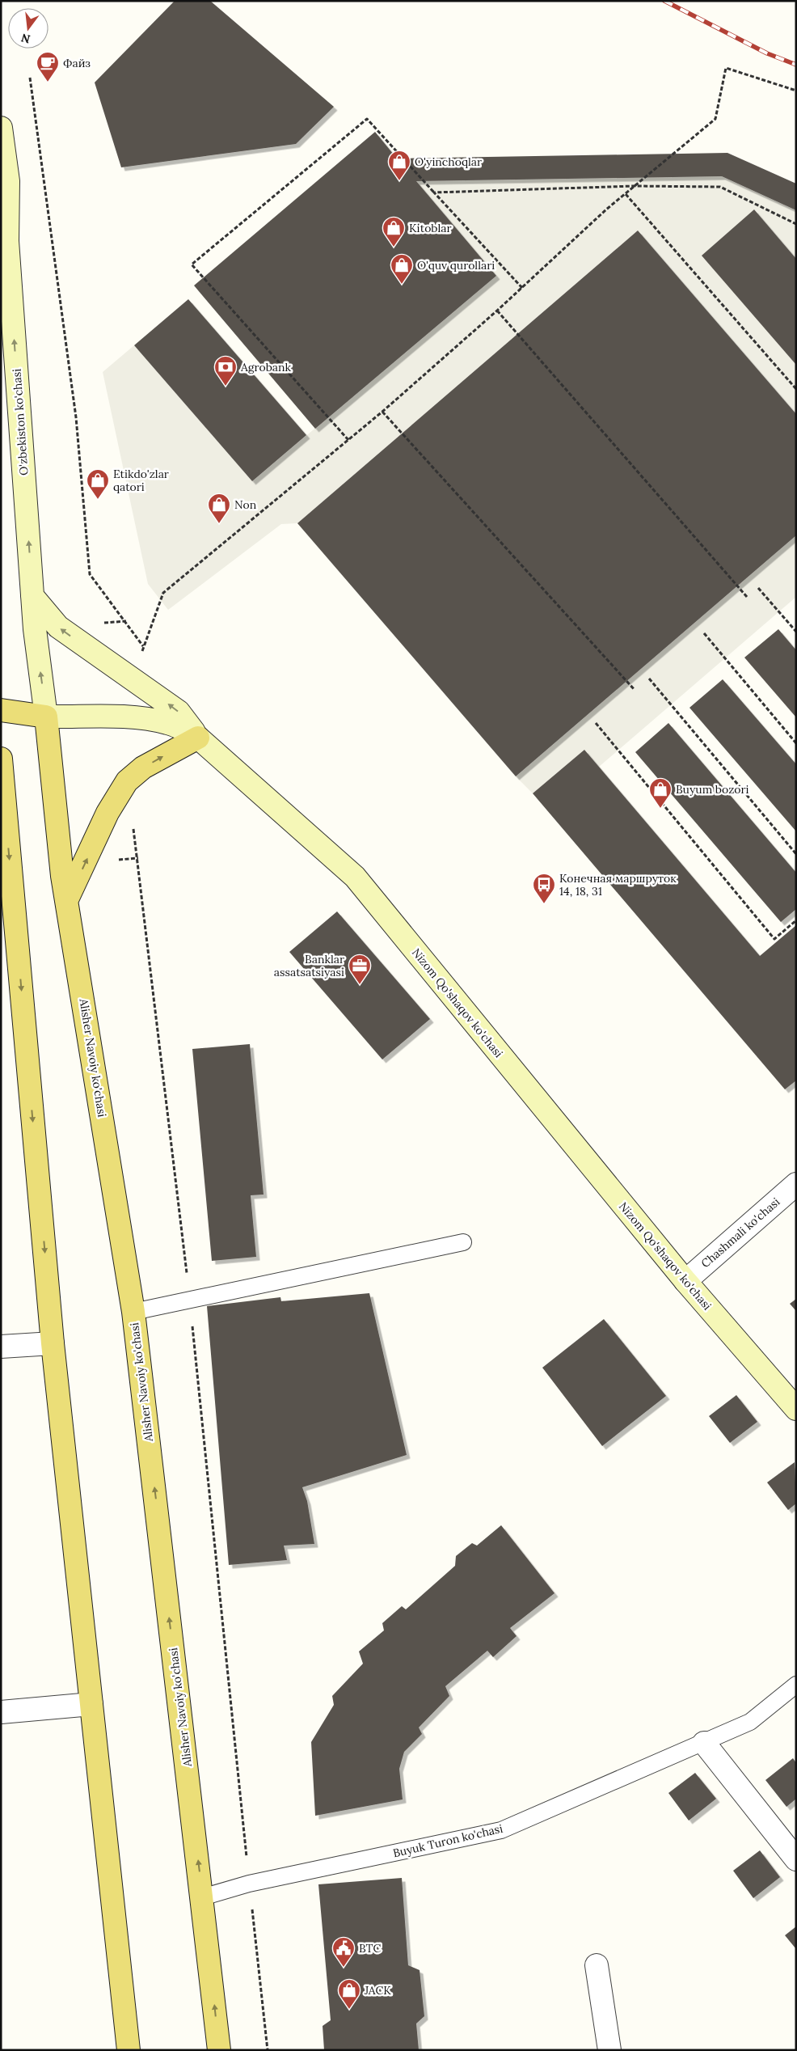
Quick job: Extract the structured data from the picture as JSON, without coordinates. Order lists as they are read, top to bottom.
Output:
{
  "streets": {
    "main road": ["O'zbekiston ko'chasi", "Nizom Qo'shaqov ko'chasi", "Alisher Navoiy ko'chasi"],
    "street": ["Chashmali ko'chasi"],
    "lane": ["Buyuk Turon ko'chasi"]
  },
  "crossings": [
    ["O'zbekiston ko'chasi", "Nizom Qo'shaqov ko'chasi"],
    ["O'zbekiston ko'chasi", "Alisher Navoiy ko'chasi"],
    ["Nizom Qo'shaqov ko'chasi", "Alisher Navoiy ko'chasi"],
    ["Nizom Qo'shaqov ko'chasi", "Chashmali ko'chasi"],
    ["Alisher Navoiy ko'chasi", "Buyuk Turon ko'chasi"]
  ],
  "one_way": ["O'zbekiston ko'chasi"],
  "places": {
    "cafe": ["Файз"],
    "shop": [
      "O'yinchoqlar",
      "Kitoblar",
      "O'quv qurollari",
      "Etikdo'zlar qatori",
      "Non",
      "Buyum bozori",
      "JACK"
    ],
    "bank": ["Agrobank"],
    "bus stop": ["Конечная маршруток 14, 18, 31"],
    "office": ["Banklar assatsatsiyasi"],
    "public building": ["BTC"]
  },
  "north": "bottom"
}
